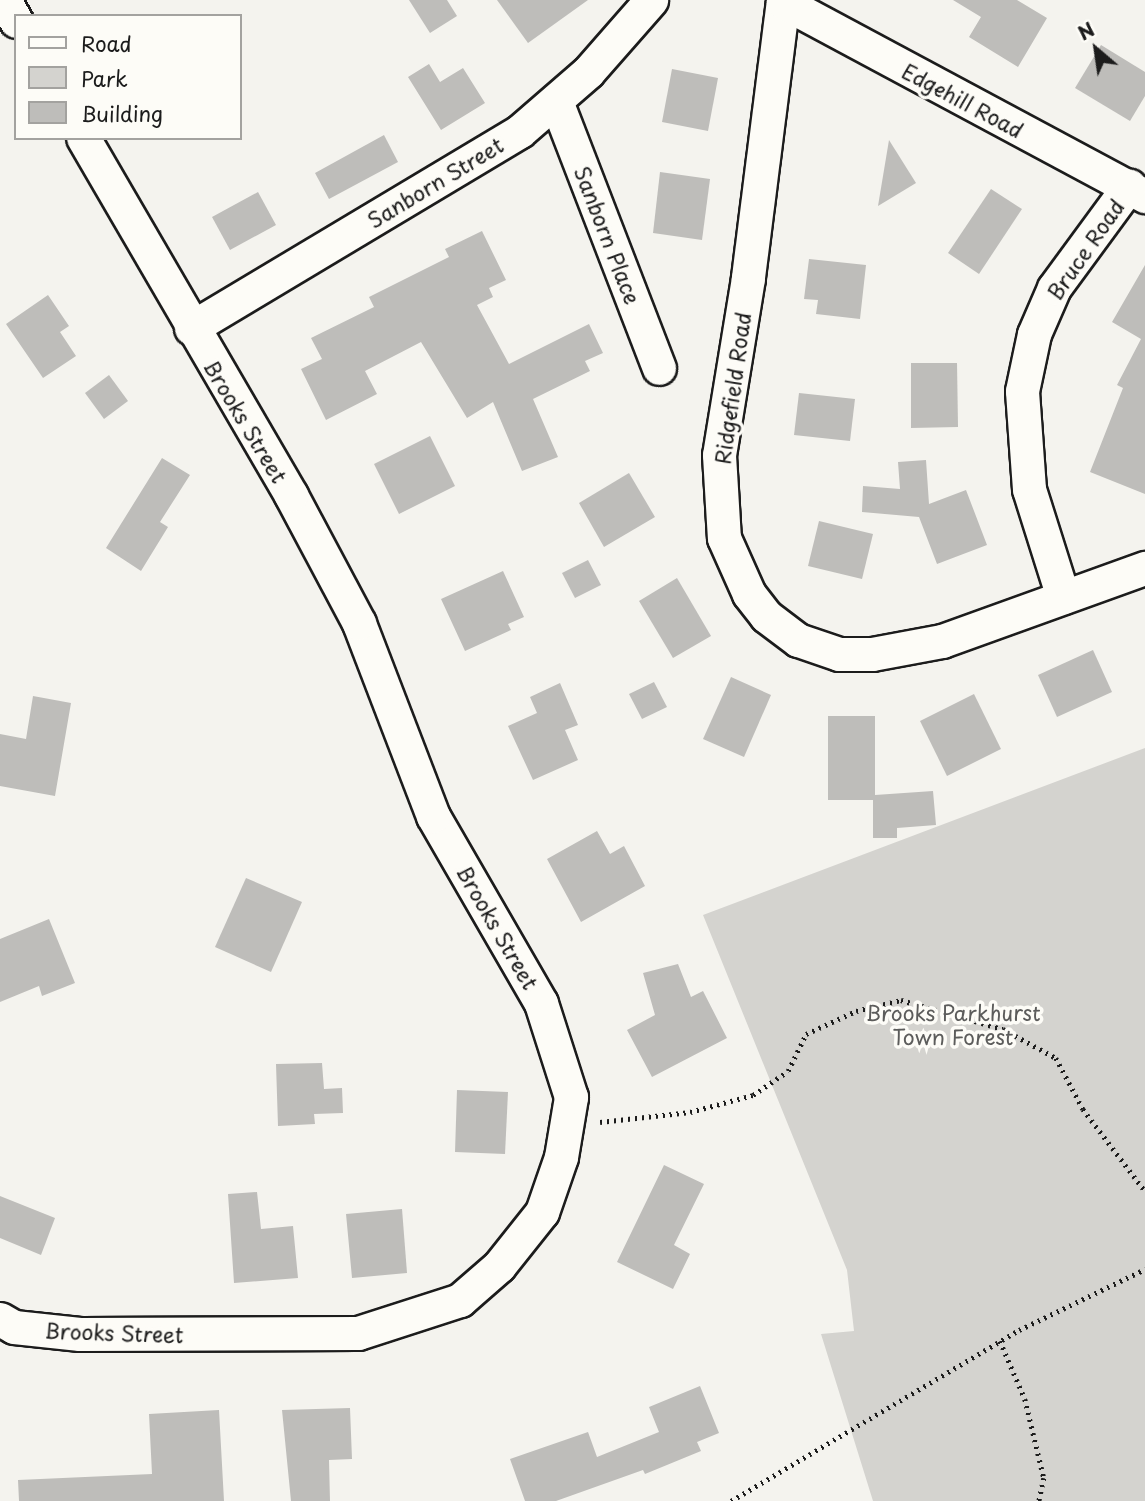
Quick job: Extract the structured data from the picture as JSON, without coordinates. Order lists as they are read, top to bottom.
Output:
{
  "streets": {
    "street": [
      "Edgehill Road",
      "Sanborn Street",
      "Sanborn Place",
      "Bruce Road",
      "Ridgefield Road",
      "Brooks Street"
    ]
  },
  "crossings": [
    ["Edgehill Road", "Bruce Road"],
    ["Edgehill Road", "Ridgefield Road"],
    ["Sanborn Street", "Sanborn Place"],
    ["Sanborn Street", "Brooks Street"],
    ["Bruce Road", "Ridgefield Road"]
  ],
  "parks": ["Brooks Parkhurst Town Forest"],
  "legend": ["Road", "Park", "Building"],
  "north": "top left"
}
